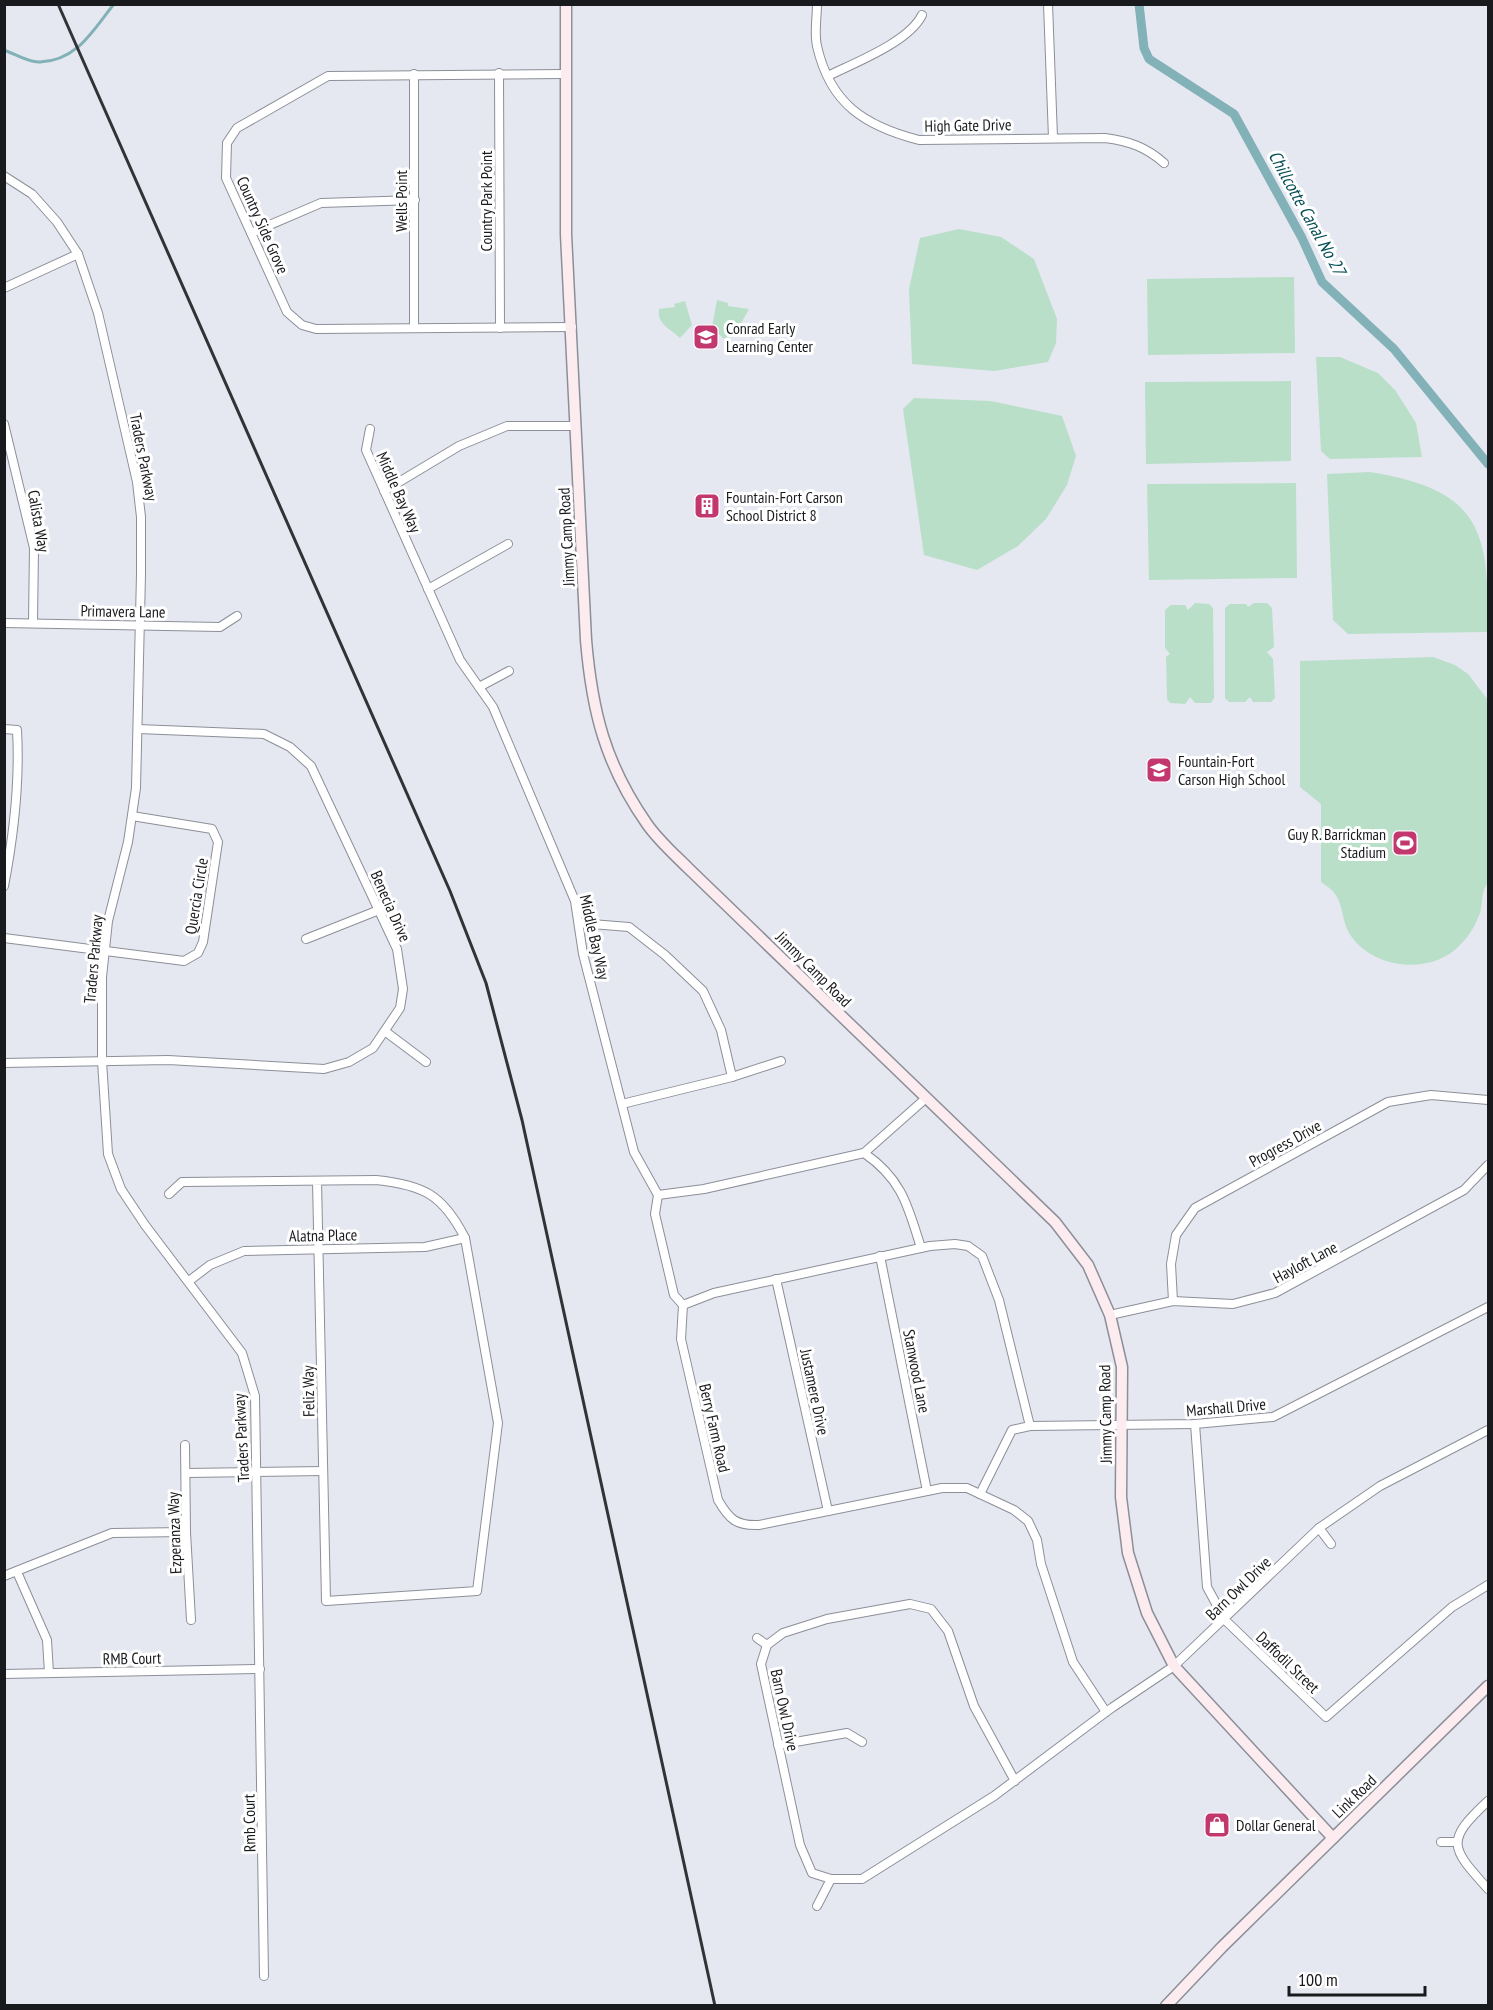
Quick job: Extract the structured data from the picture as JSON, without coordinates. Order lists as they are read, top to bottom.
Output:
{
  "streets": {
    "street": [
      "High Gate Drive",
      "Wells Point",
      "Country Park Point",
      "Country Side Grove",
      "Traders Parkway",
      "Middle Bay Way",
      "Calista Way",
      "Jimmy Camp Road",
      "Primavera Lane",
      "Quercia Circle",
      "Benecia Drive",
      "Progress Drive",
      "Alatna Place",
      "Hayloft Lane",
      "Stanwood Lane",
      "Feliz Way",
      "Justamere Drive",
      "Marshall Drive",
      "Berry Farm Road",
      "Ezperanza Way",
      "Barn Owl Drive",
      "RMB Court",
      "Daffodil Street",
      "Link Road",
      "Rmb Court"
    ]
  },
  "crossings": [
    ["Wells Point", "Country Side Grove"],
    ["Country Park Point", "Country Side Grove"],
    ["Country Side Grove", "Jimmy Camp Road"],
    ["Traders Parkway", "Primavera Lane"],
    ["Traders Parkway", "Quercia Circle"],
    ["Traders Parkway", "Benecia Drive"],
    ["Traders Parkway", "Alatna Place"],
    ["Traders Parkway", "RMB Court"],
    ["Traders Parkway", "Rmb Court"],
    ["Calista Way", "Primavera Lane"],
    ["Jimmy Camp Road", "Hayloft Lane"],
    ["Jimmy Camp Road", "Marshall Drive"],
    ["Jimmy Camp Road", "Barn Owl Drive"],
    ["Jimmy Camp Road", "Link Road"],
    ["Progress Drive", "Hayloft Lane"],
    ["Alatna Place", "Feliz Way"],
    ["Stanwood Lane", "Berry Farm Road"],
    ["Justamere Drive", "Berry Farm Road"],
    ["Marshall Drive", "Daffodil Street"],
    ["Berry Farm Road", "Barn Owl Drive"],
    ["Barn Owl Drive", "Daffodil Street"],
    ["RMB Court", "Rmb Court"]
  ],
  "water": ["Chillcotte Canal No 27"],
  "places": {
    "school or university": ["Conrad Early Learning Center", "Fountain-Fort Carson High School"],
    "building": ["Fountain-Fort Carson School District 8"],
    "sports": ["Guy R. Barrickman Stadium"],
    "shop": ["Dollar General"]
  },
  "scale_bar": "100 m"
}
